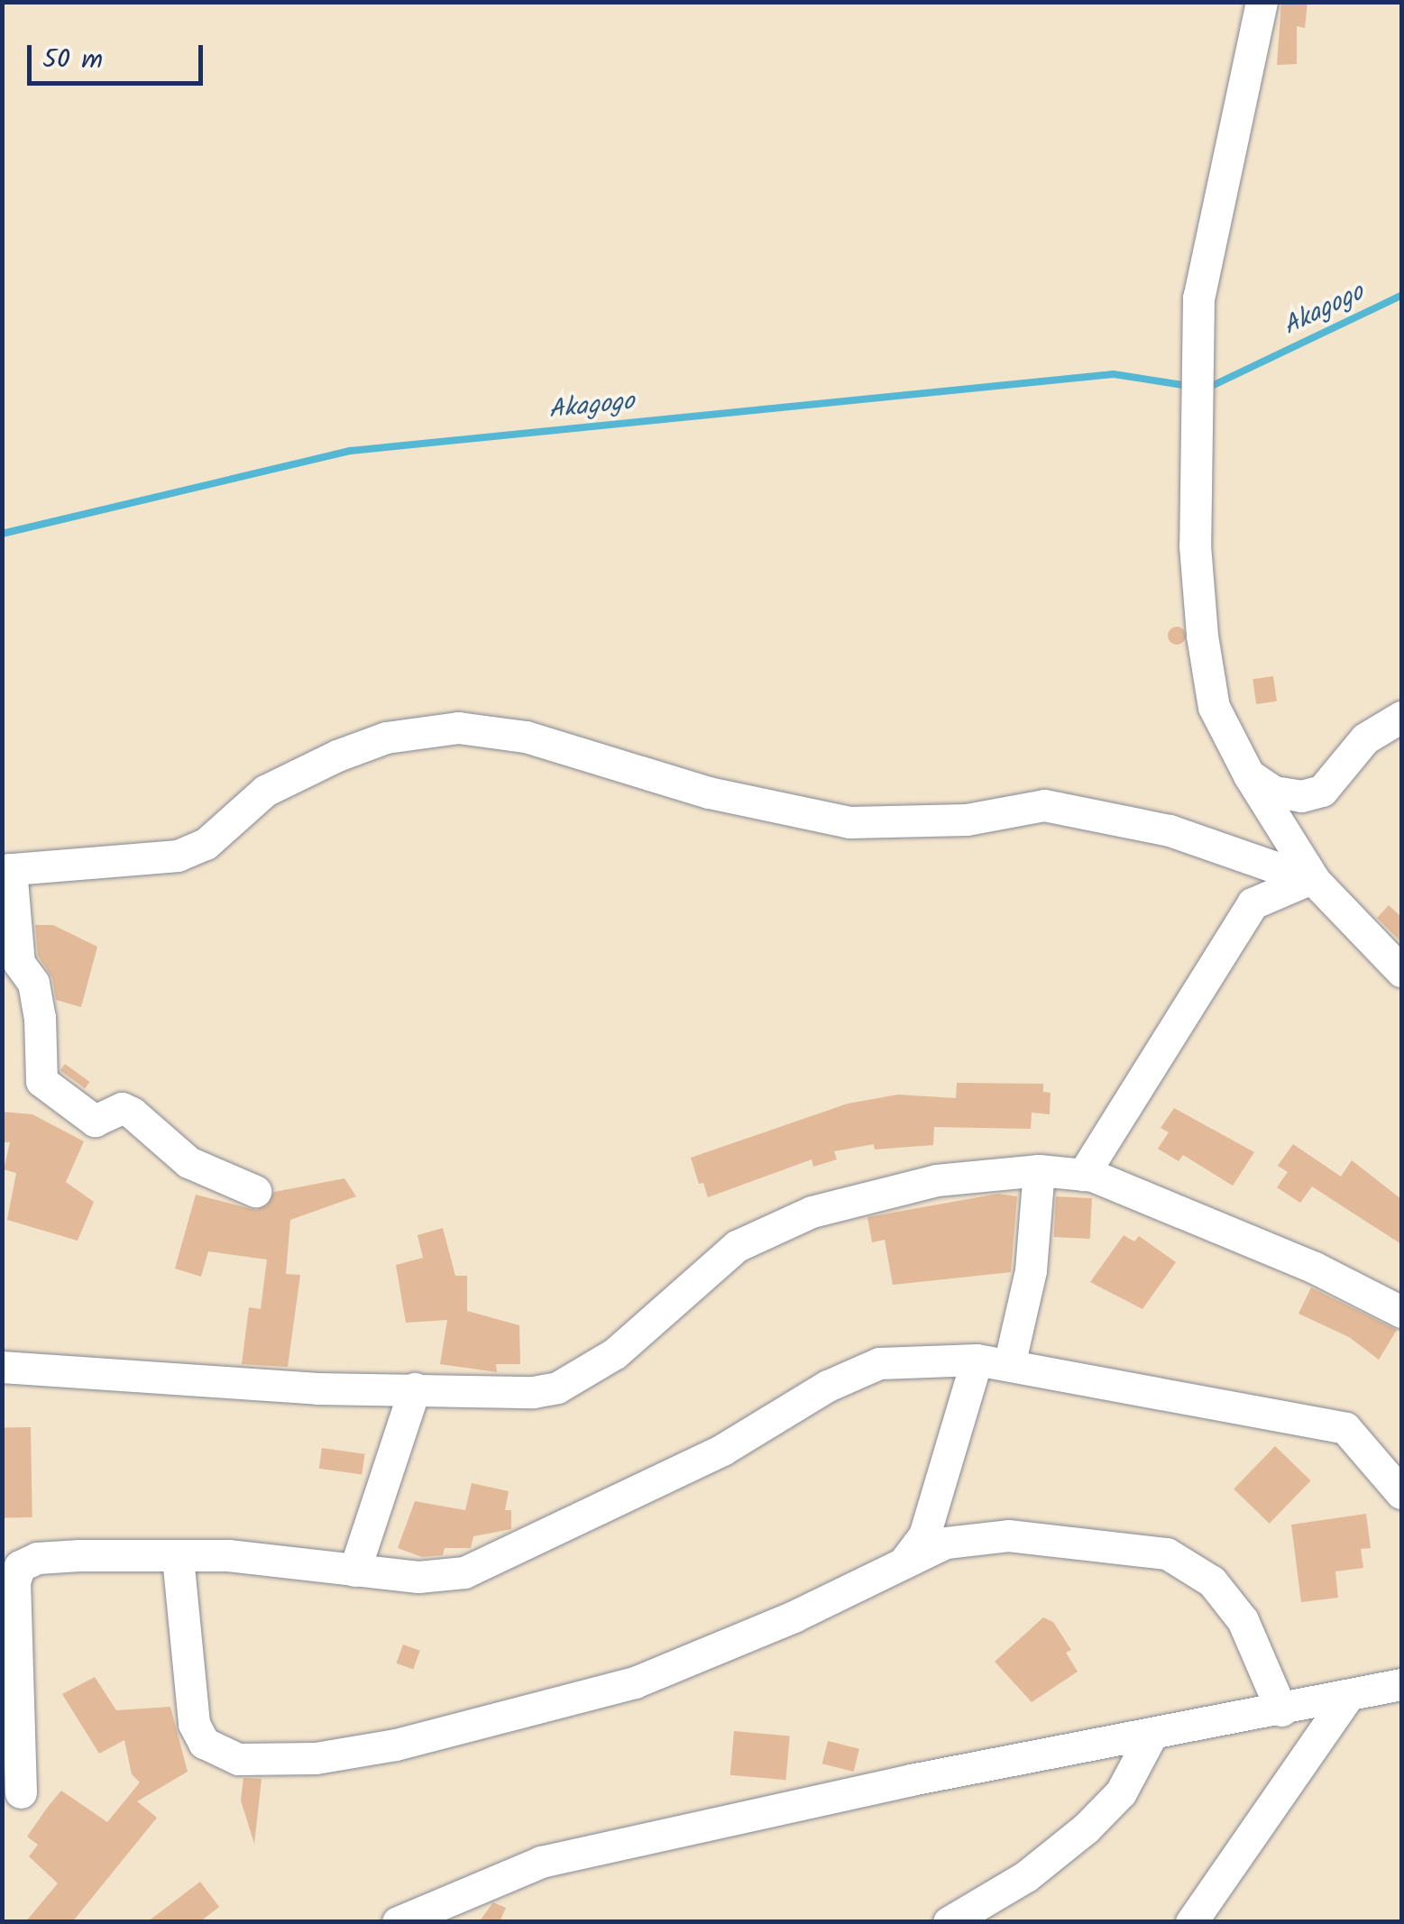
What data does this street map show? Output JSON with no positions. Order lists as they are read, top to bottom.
{
  "water": ["Akagogo"],
  "scale_bar": "50 m"
}
